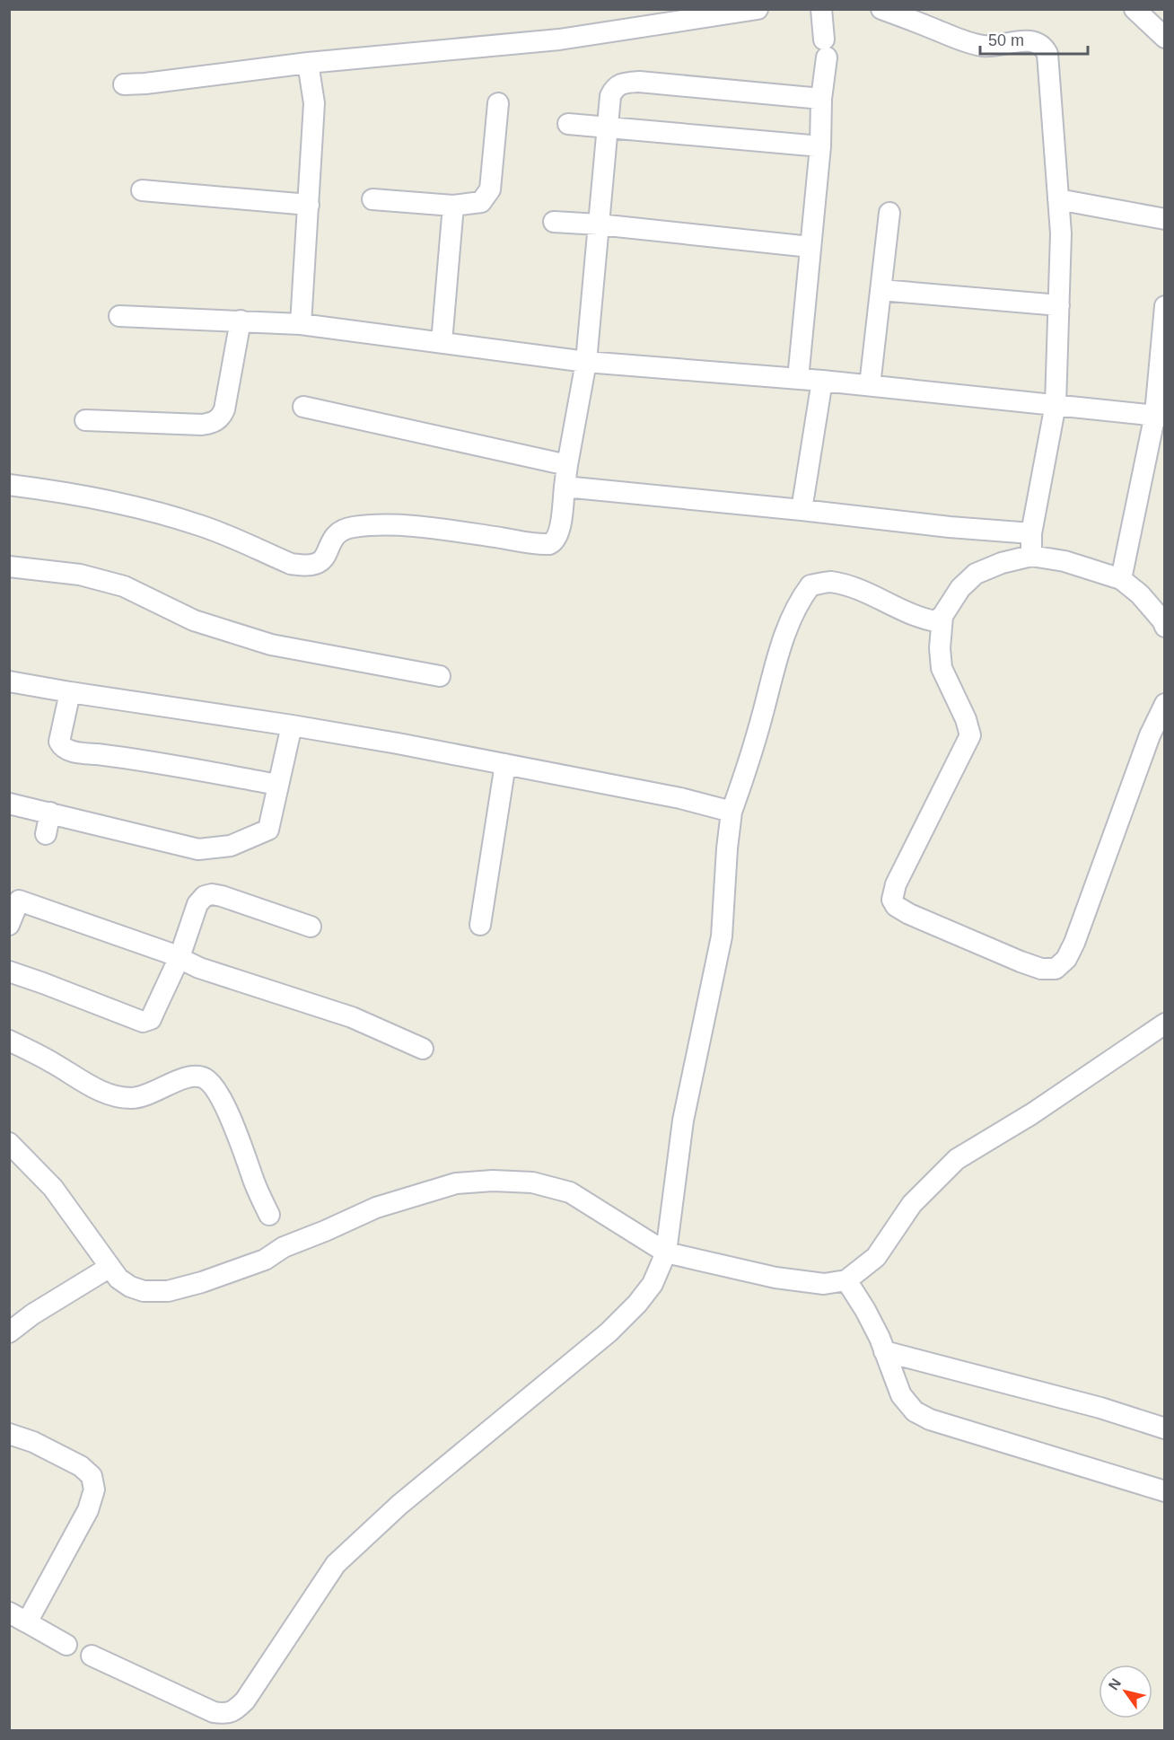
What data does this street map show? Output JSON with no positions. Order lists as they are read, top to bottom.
{
  "scale_bar": "50 m",
  "north": "top left"
}
